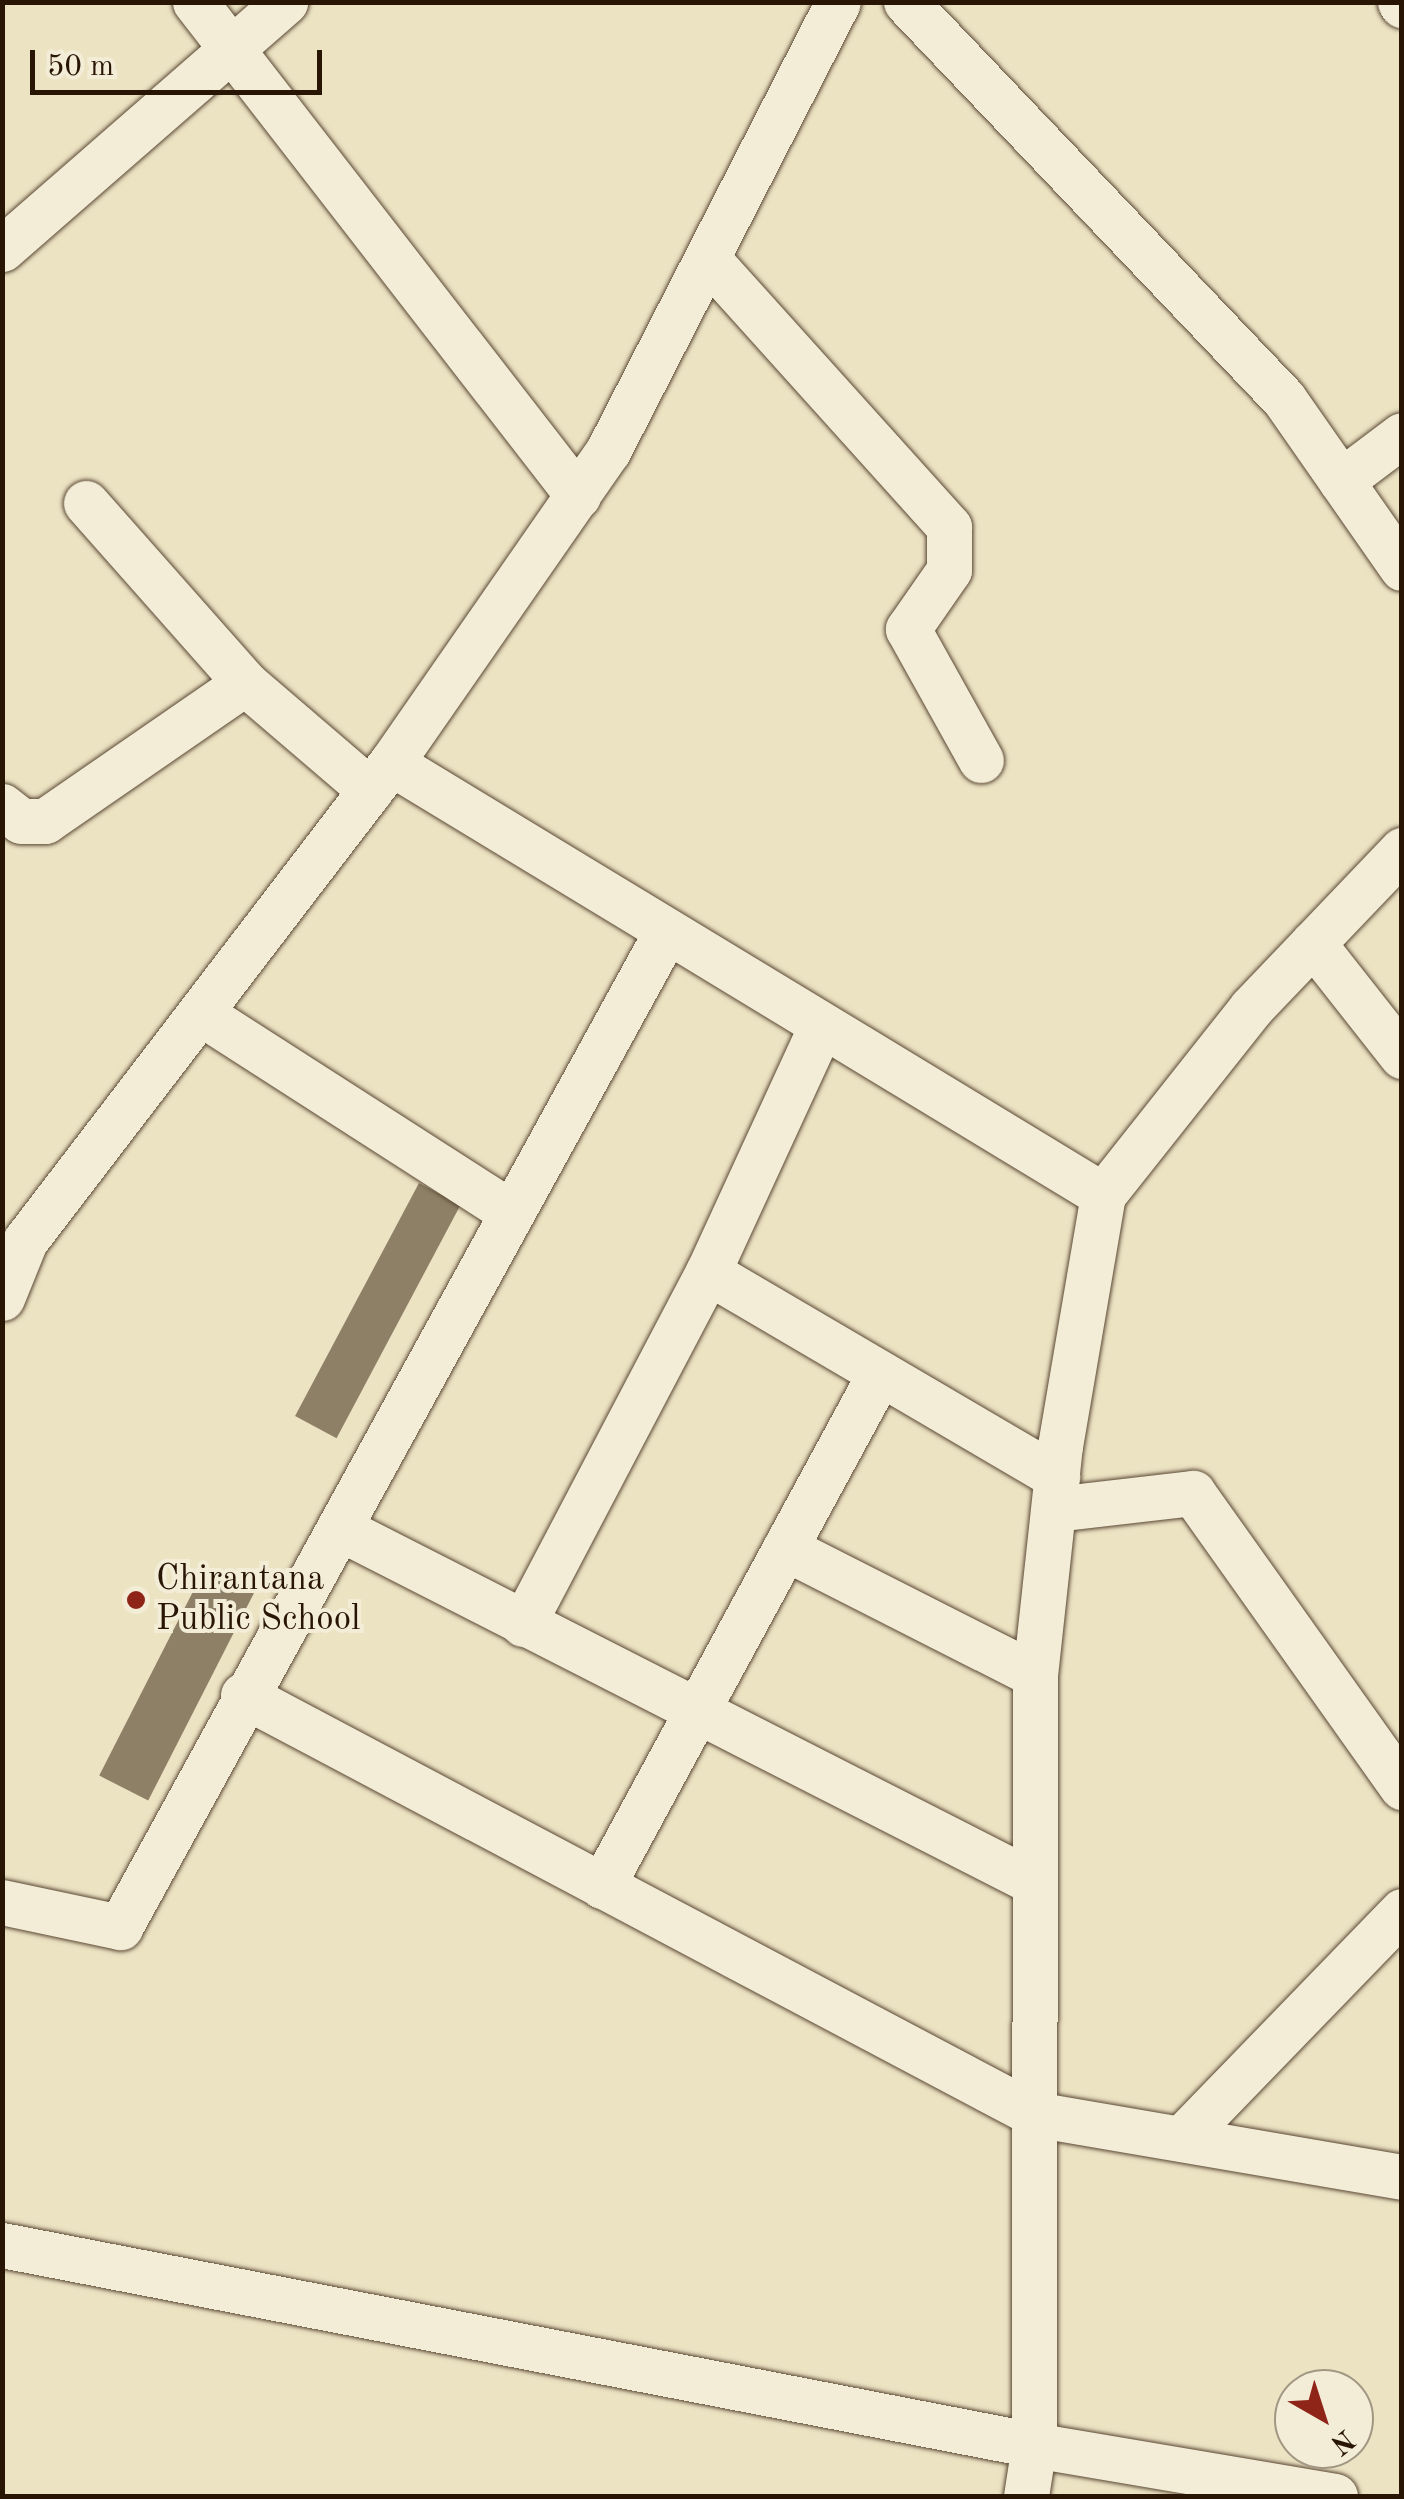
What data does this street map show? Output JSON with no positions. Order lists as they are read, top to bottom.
{
  "places": ["Chirantana Public School"],
  "scale_bar": "50 m",
  "north": "bottom right"
}
